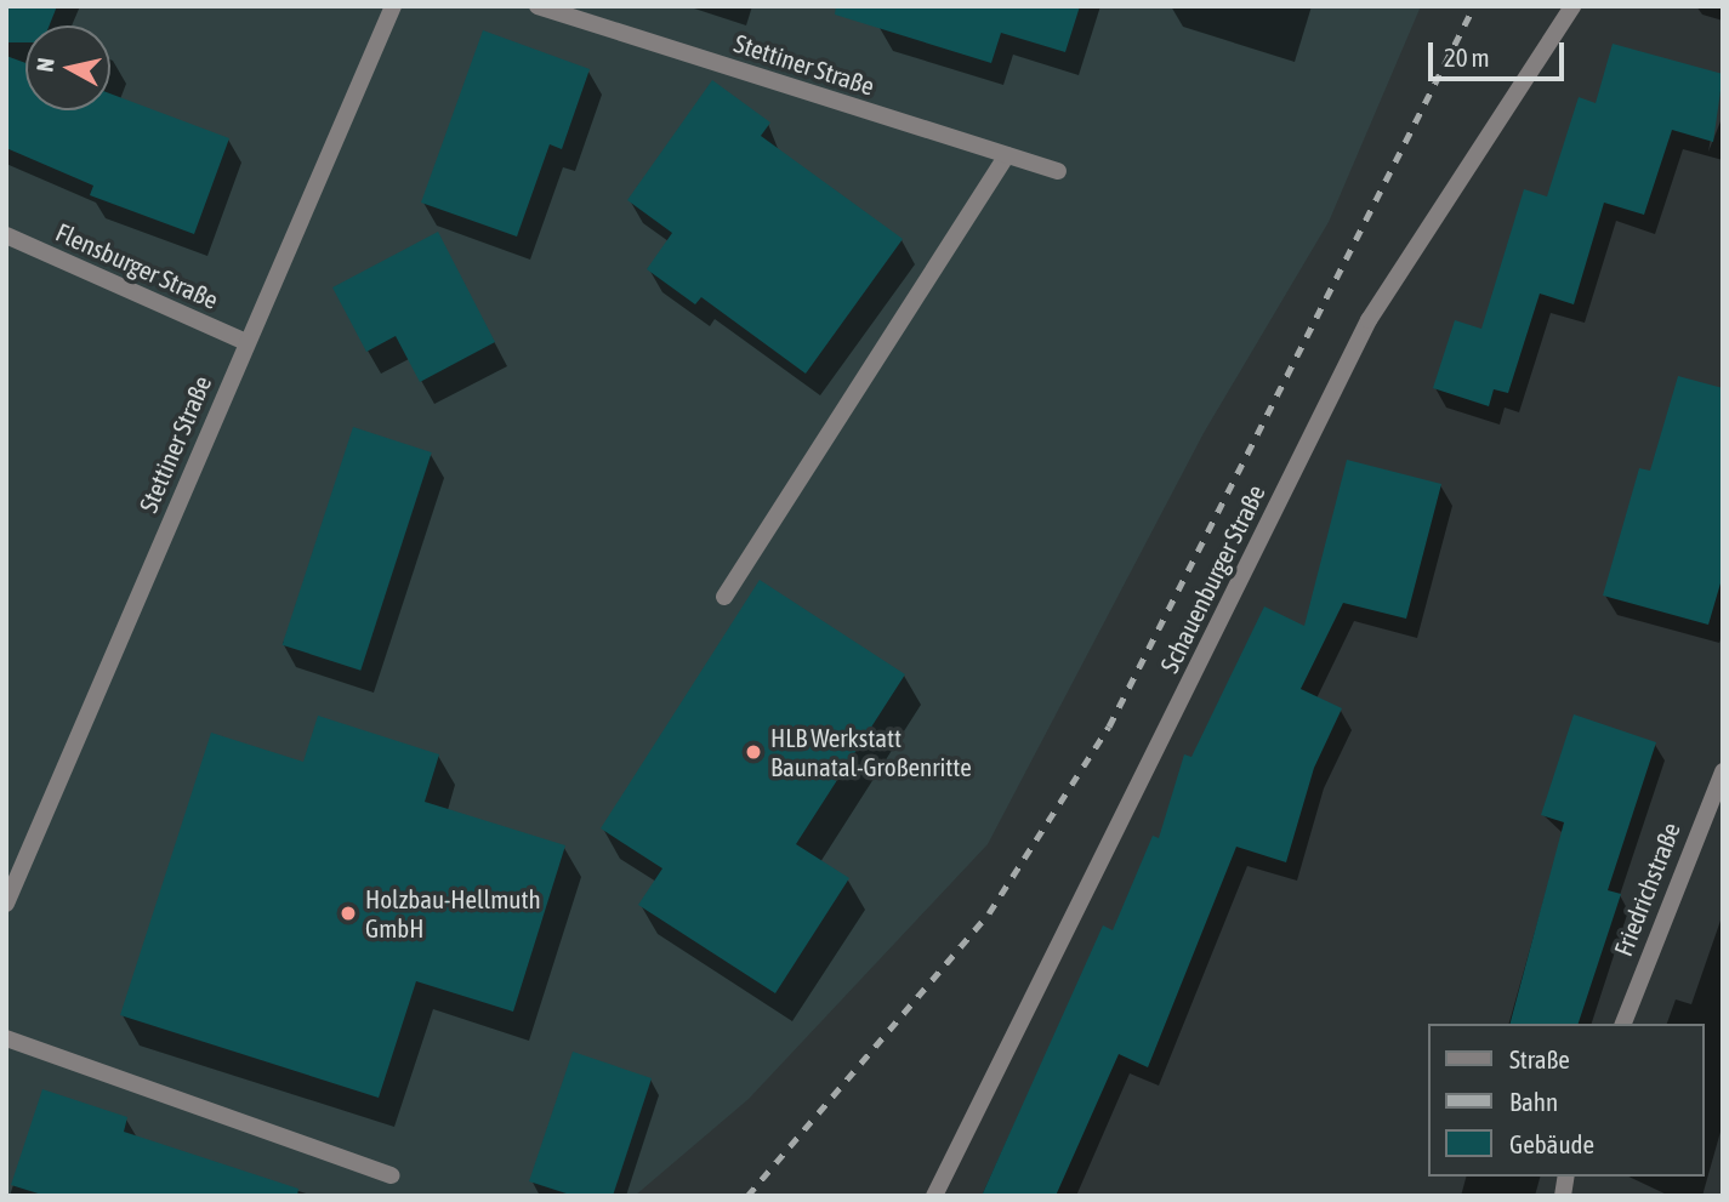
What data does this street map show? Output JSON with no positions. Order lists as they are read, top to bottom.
{
  "streets": {
    "street": [
      "Stettiner Straße",
      "Flensburger Straße",
      "Schauenburger Straße",
      "Friedrichstraße"
    ]
  },
  "crossings": [
    ["Stettiner Straße", "Flensburger Straße"]
  ],
  "places": ["HLB Werkstatt Baunatal-Großenritte", "Holzbau-Hellmuth GmbH"],
  "legend": ["Straße", "Bahn", "Gebäude"],
  "scale_bar": "20 m",
  "north": "left"
}
